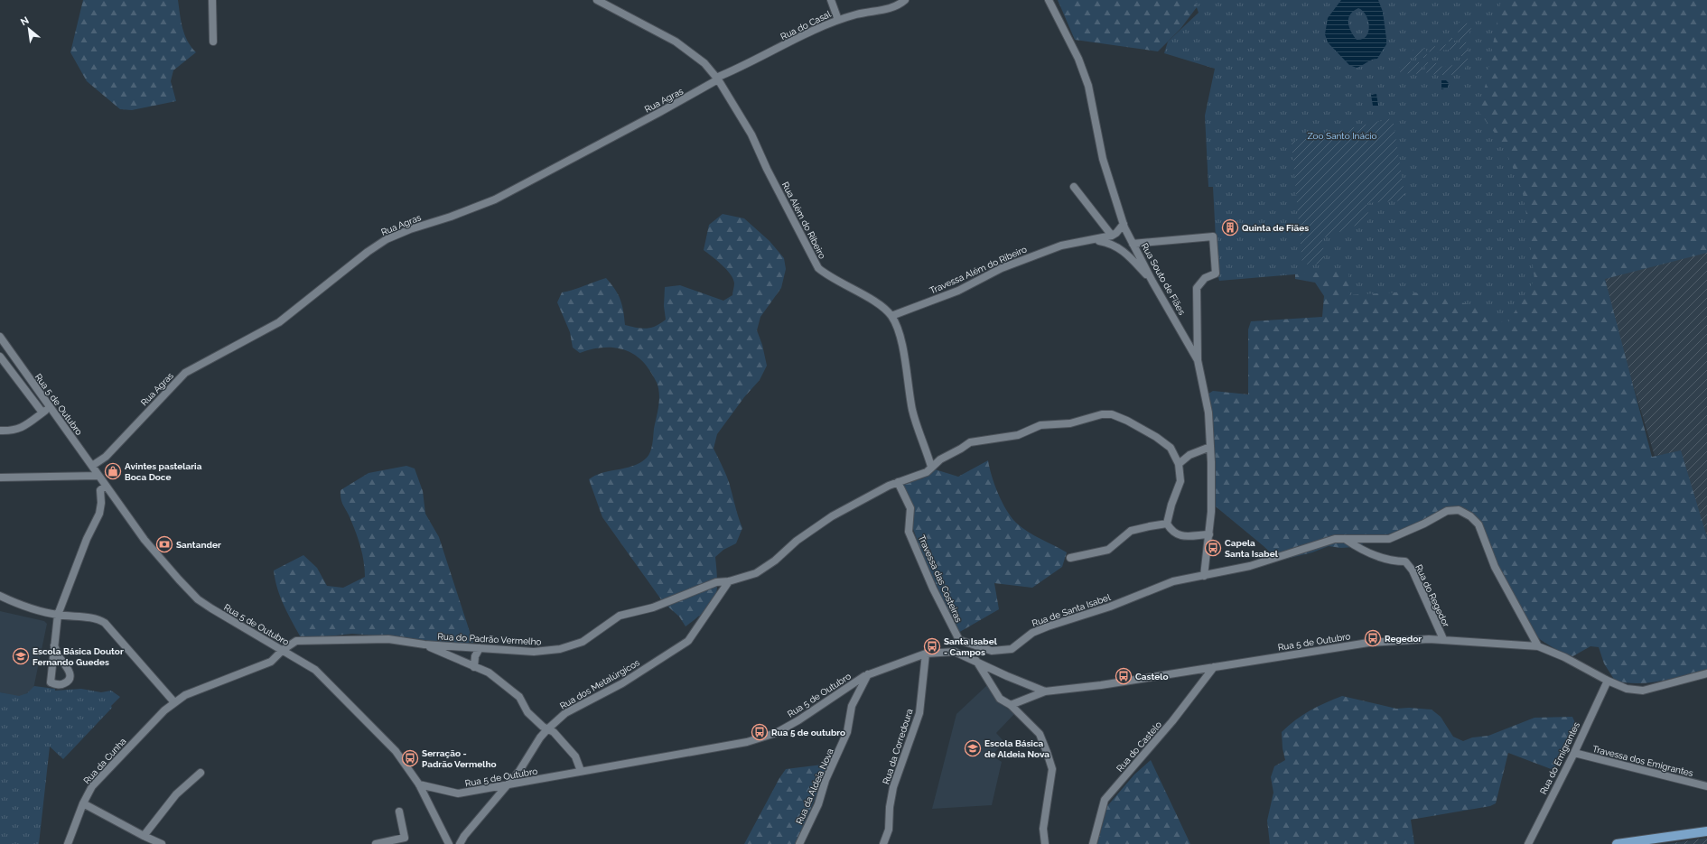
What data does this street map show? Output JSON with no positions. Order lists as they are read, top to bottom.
{
  "streets": {
    "street": [
      "Rua do Casal",
      "Rua Agras",
      "Rua Além do Ribeiro",
      "Travessa Além do Ribeiro",
      "Rua Souto de Fiães",
      "Rua 5 de Outubro",
      "Travessa das Costeiras",
      "Rua do Regedor",
      "Rua de Santa Isabel",
      "Rua do Padrão Vermelho",
      "Rua dos Metalúrgicos",
      "Rua da Corredoura",
      "Rua do Castelo",
      "Rua do Emigrantes",
      "Rua da Cunha",
      "Travessa dos Emigrantes",
      "Rua da Aldeia Nova"
    ]
  },
  "crossings": [
    ["Rua do Casal", "Rua Agras"],
    ["Rua do Casal", "Rua Além do Ribeiro"],
    ["Rua Agras", "Rua Além do Ribeiro"],
    ["Rua Agras", "Rua 5 de Outubro"],
    ["Rua Além do Ribeiro", "Travessa Além do Ribeiro"],
    ["Rua Além do Ribeiro", "Rua do Padrão Vermelho"],
    ["Travessa Além do Ribeiro", "Rua Souto de Fiães"],
    ["Rua Souto de Fiães", "Rua de Santa Isabel"],
    ["Rua 5 de Outubro", "Rua do Regedor"],
    ["Rua 5 de Outubro", "Rua de Santa Isabel"],
    ["Rua 5 de Outubro", "Rua do Padrão Vermelho"],
    ["Rua 5 de Outubro", "Rua dos Metalúrgicos"],
    ["Rua 5 de Outubro", "Rua da Corredoura"],
    ["Rua 5 de Outubro", "Rua do Castelo"],
    ["Rua 5 de Outubro", "Rua do Emigrantes"],
    ["Rua 5 de Outubro", "Rua da Aldeia Nova"],
    ["Travessa das Costeiras", "Rua de Santa Isabel"],
    ["Travessa das Costeiras", "Rua do Padrão Vermelho"],
    ["Rua do Regedor", "Rua de Santa Isabel"],
    ["Rua do Padrão Vermelho", "Rua dos Metalúrgicos"],
    ["Rua do Padrão Vermelho", "Rua da Cunha"],
    ["Rua do Emigrantes", "Travessa dos Emigrantes"]
  ],
  "parks": ["Zoo Santo Inácio"],
  "places": {
    "building": ["Quinta de Fiães"],
    "shop": ["Avintes pastelaria Boca Doce"],
    "bank": ["Santander"],
    "bus stop": [
      "Capela Santa Isabel",
      "Regedor",
      "Santa Isabel - Campos",
      "Castelo",
      "Rua 5 de outubro",
      "Serração - Padrão Vermelho"
    ],
    "school or university": ["Escola Básica Doutor Fernando Guedes", "Escola Básica de Aldeia Nova"]
  },
  "north": "top left"
}
